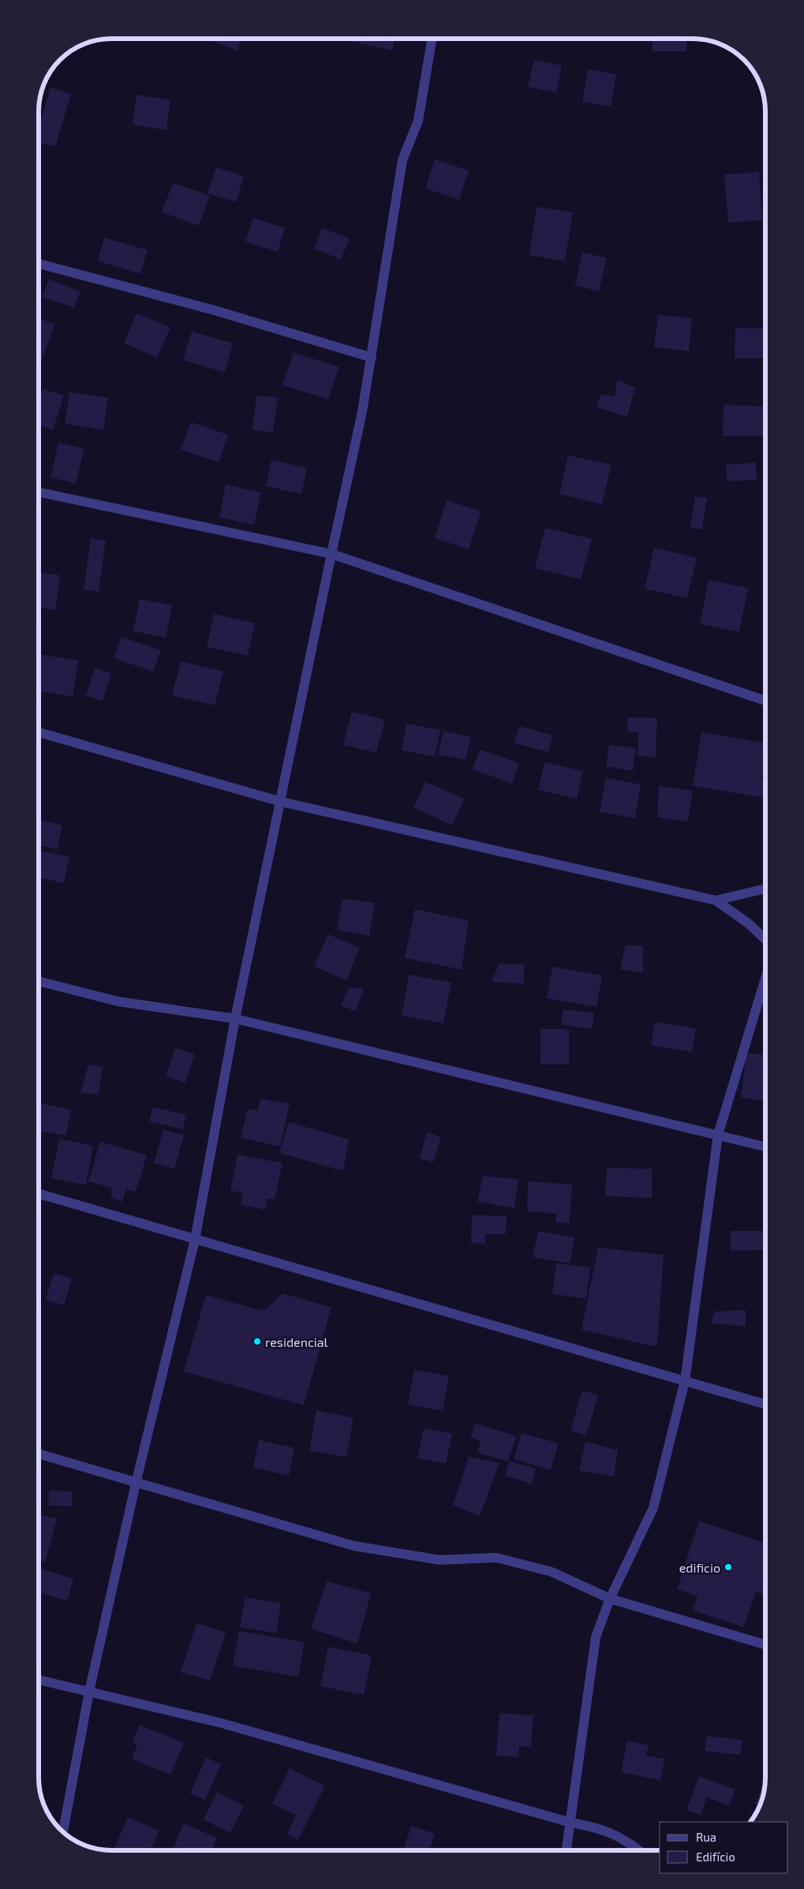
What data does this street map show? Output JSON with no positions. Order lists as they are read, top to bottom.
{
  "places": ["residencial", "edificio"],
  "legend": ["Rua", "Edifício"]
}
